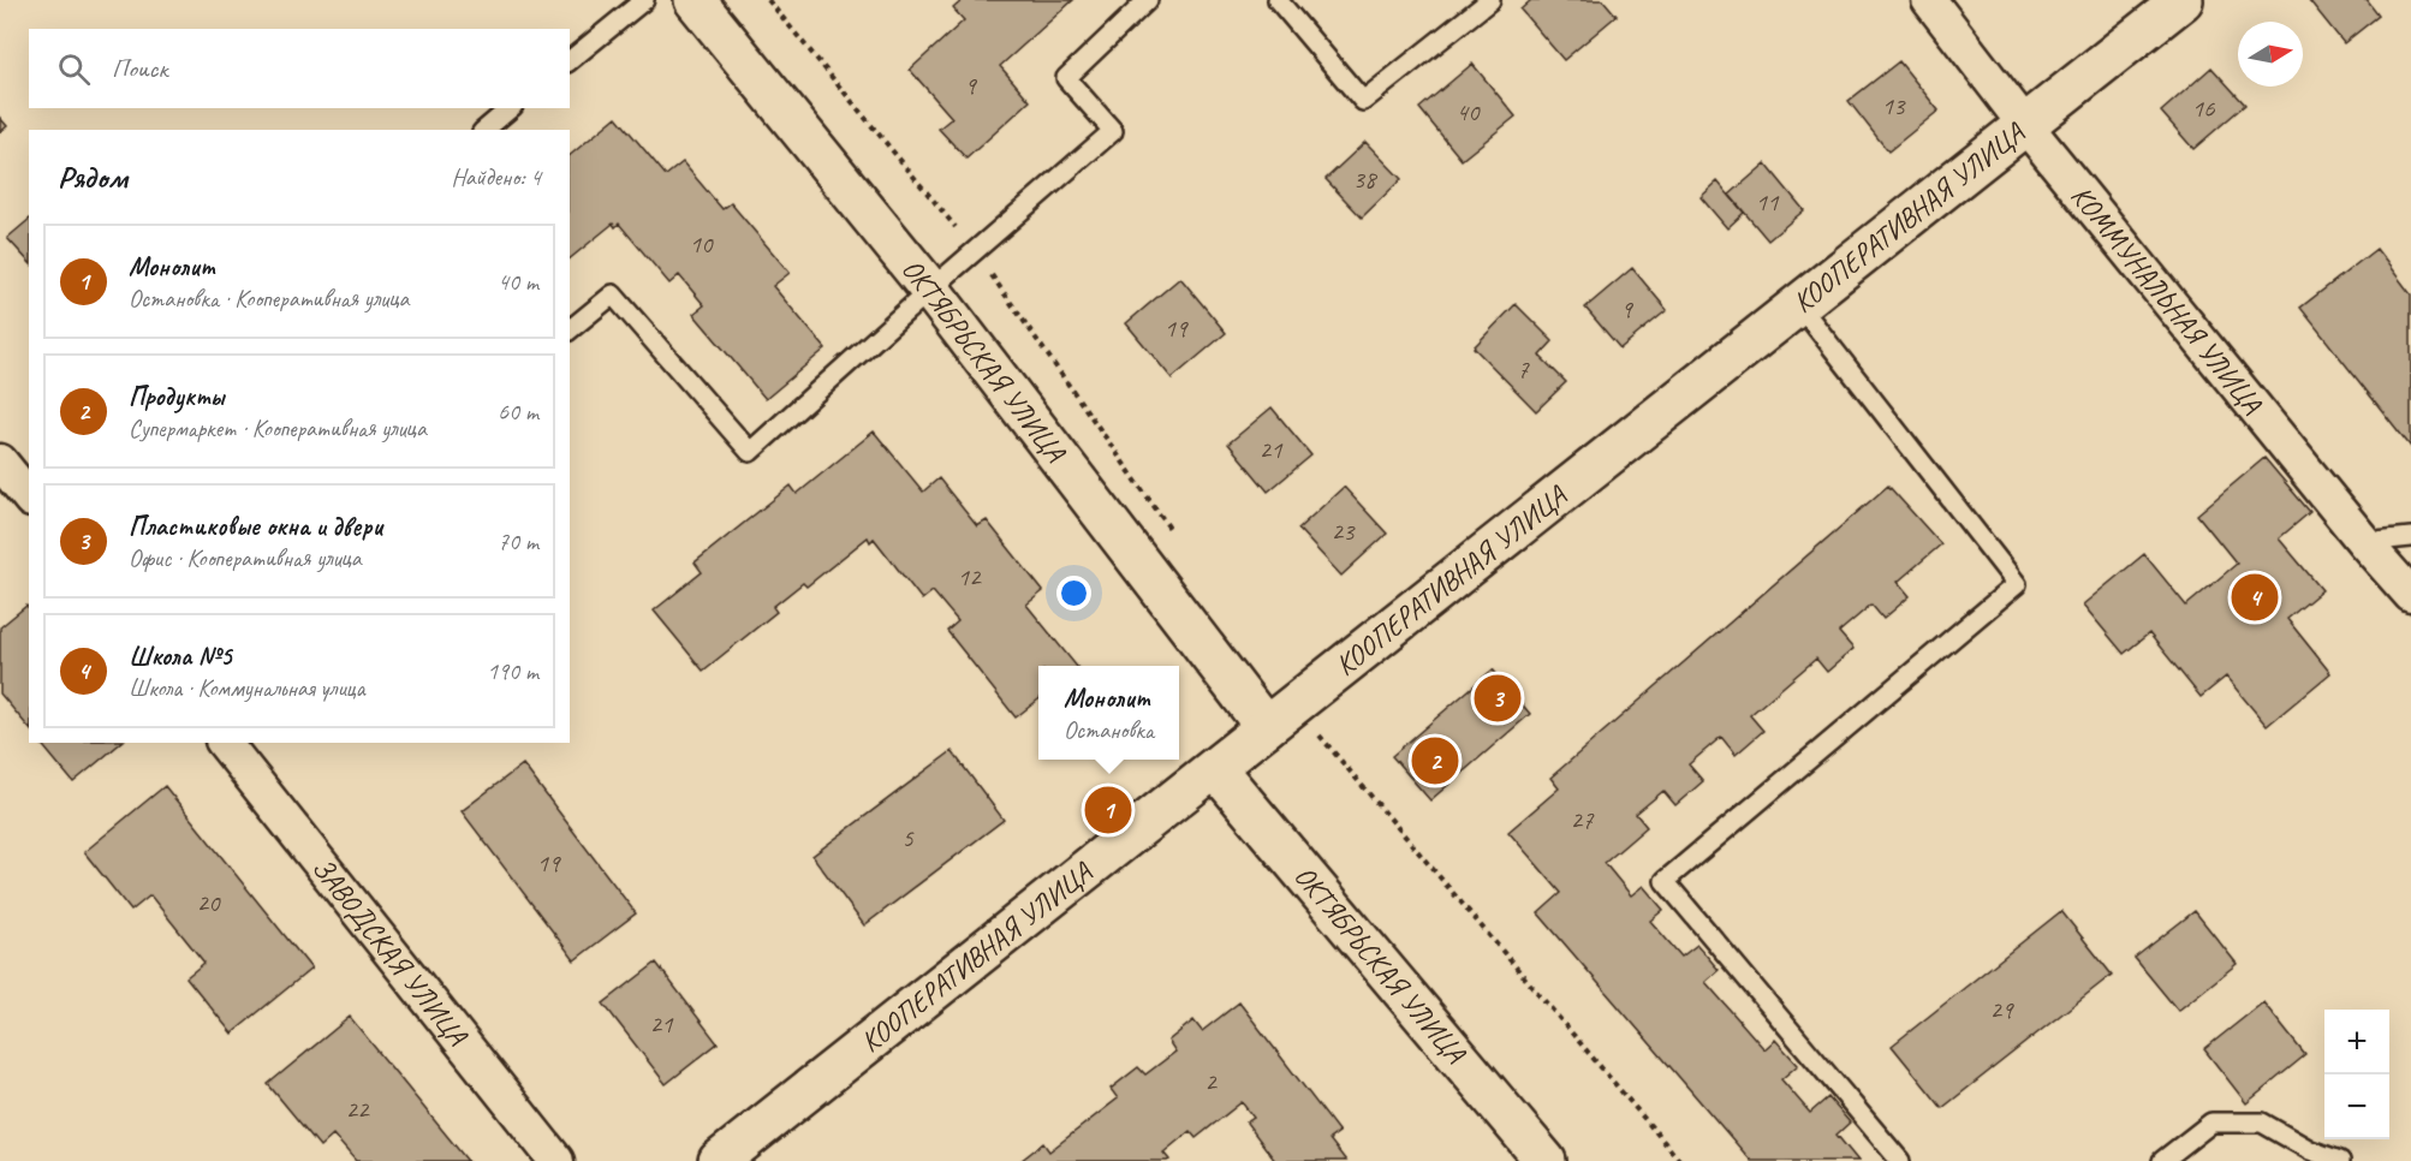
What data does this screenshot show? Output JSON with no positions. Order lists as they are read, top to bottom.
{
  "streets": {
    "street": [
      "КООПЕРАТИВНАЯ УЛИЦА",
      "КОММУНАЛЬНАЯ УЛИЦА",
      "ОКТЯБРЬСКАЯ УЛИЦА",
      "ЗАВОДСКАЯ УЛИЦА"
    ]
  },
  "crossings": [
    ["КООПЕРАТИВНАЯ УЛИЦА", "КОММУНАЛЬНАЯ УЛИЦА"],
    ["КООПЕРАТИВНАЯ УЛИЦА", "ОКТЯБРЬСКАЯ УЛИЦА"]
  ],
  "house_numbers": [
    "9",
    "13",
    "16",
    "40",
    "38",
    "11",
    "10",
    "9",
    "19",
    "7",
    "21",
    "23",
    "12",
    "27",
    "5",
    "19",
    "20",
    "29",
    "21",
    "2",
    "22"
  ],
  "north": "right",
  "page": {
    "search": "Поиск",
    "heading": ["Рядом", "Найдено: 4"],
    "list": [
      {
        "mark": "1",
        "name": "Монолит",
        "note": "Остановка · Кооперативная улица",
        "value": "40 m"
      },
      {
        "mark": "2",
        "name": "Продукты",
        "note": "Супермаркет · Кооперативная улица",
        "value": "60 m"
      },
      {
        "mark": "3",
        "name": "Пластиковые окна и двери",
        "note": "Офис · Кооперативная улица",
        "value": "70 m"
      },
      {
        "mark": "4",
        "name": "Школа №5",
        "note": "Школа · Коммунальная улица",
        "value": "190 m"
      }
    ],
    "pins": [
      "4",
      "3",
      "2",
      "1"
    ],
    "popup": ["Монолит", "Остановка"],
    "map_buttons": ["+", "−"]
  }
}
